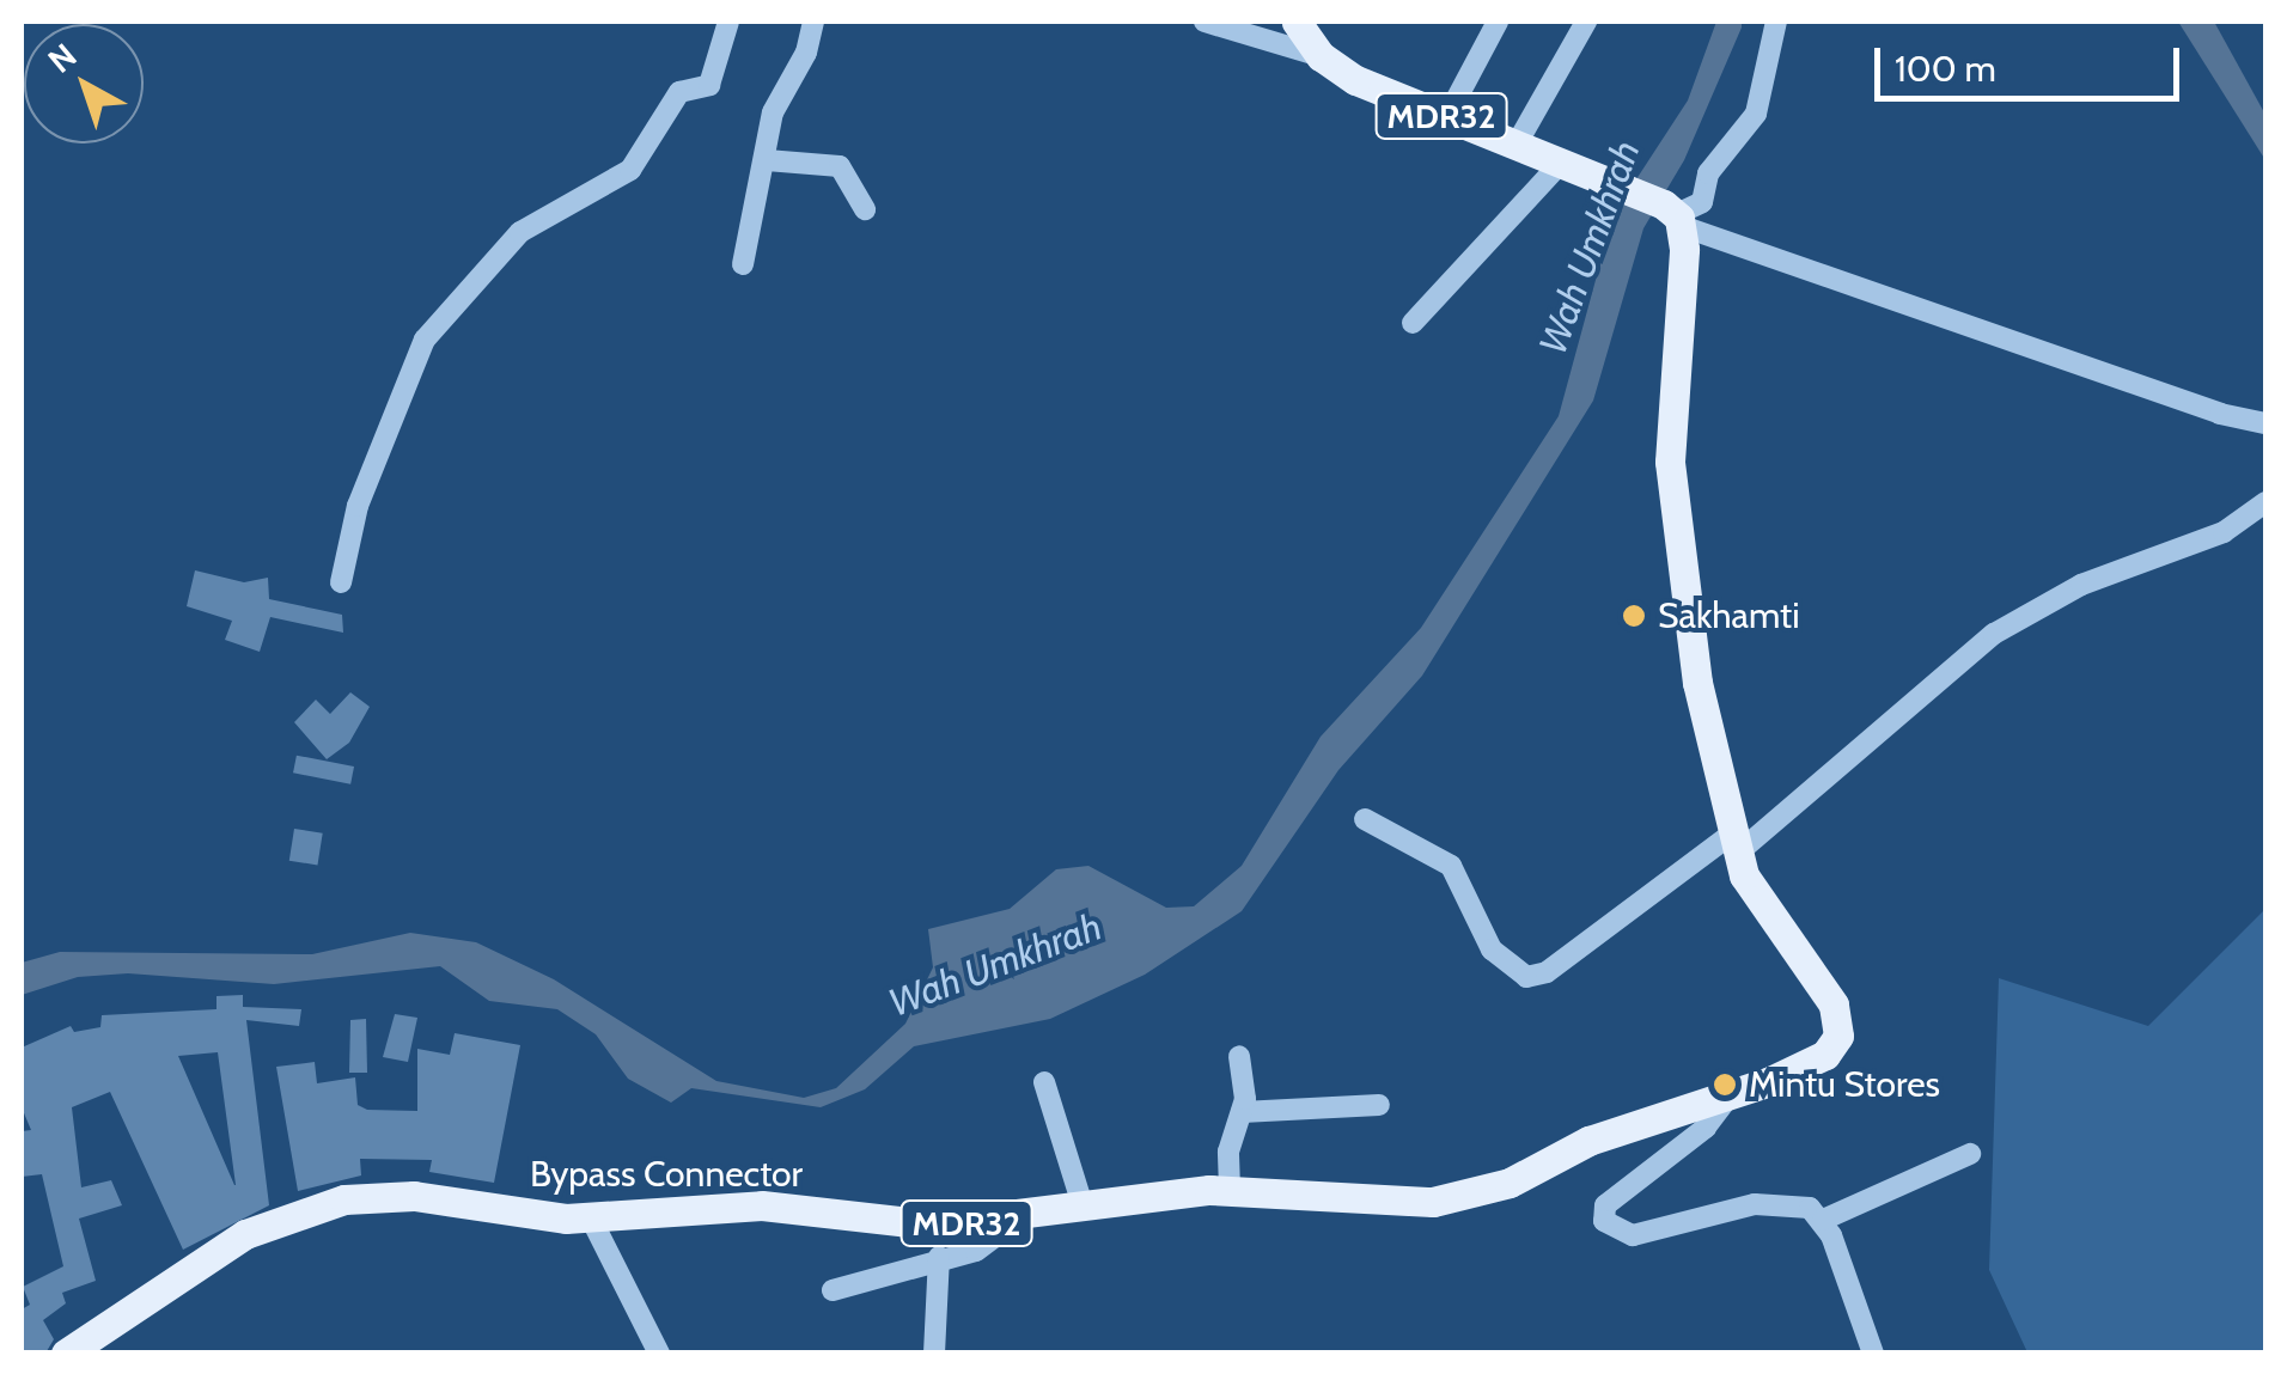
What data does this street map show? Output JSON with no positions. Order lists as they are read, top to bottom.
{
  "streets": {
    "main road": ["MDR32", "Bypass Connector"]
  },
  "crossings": [
    ["MDR32", "Bypass Connector"]
  ],
  "water": ["Wah Umkhrah"],
  "places": ["Sakhamti", "Mintu Stores"],
  "scale_bar": "100 m",
  "north": "top left"
}
